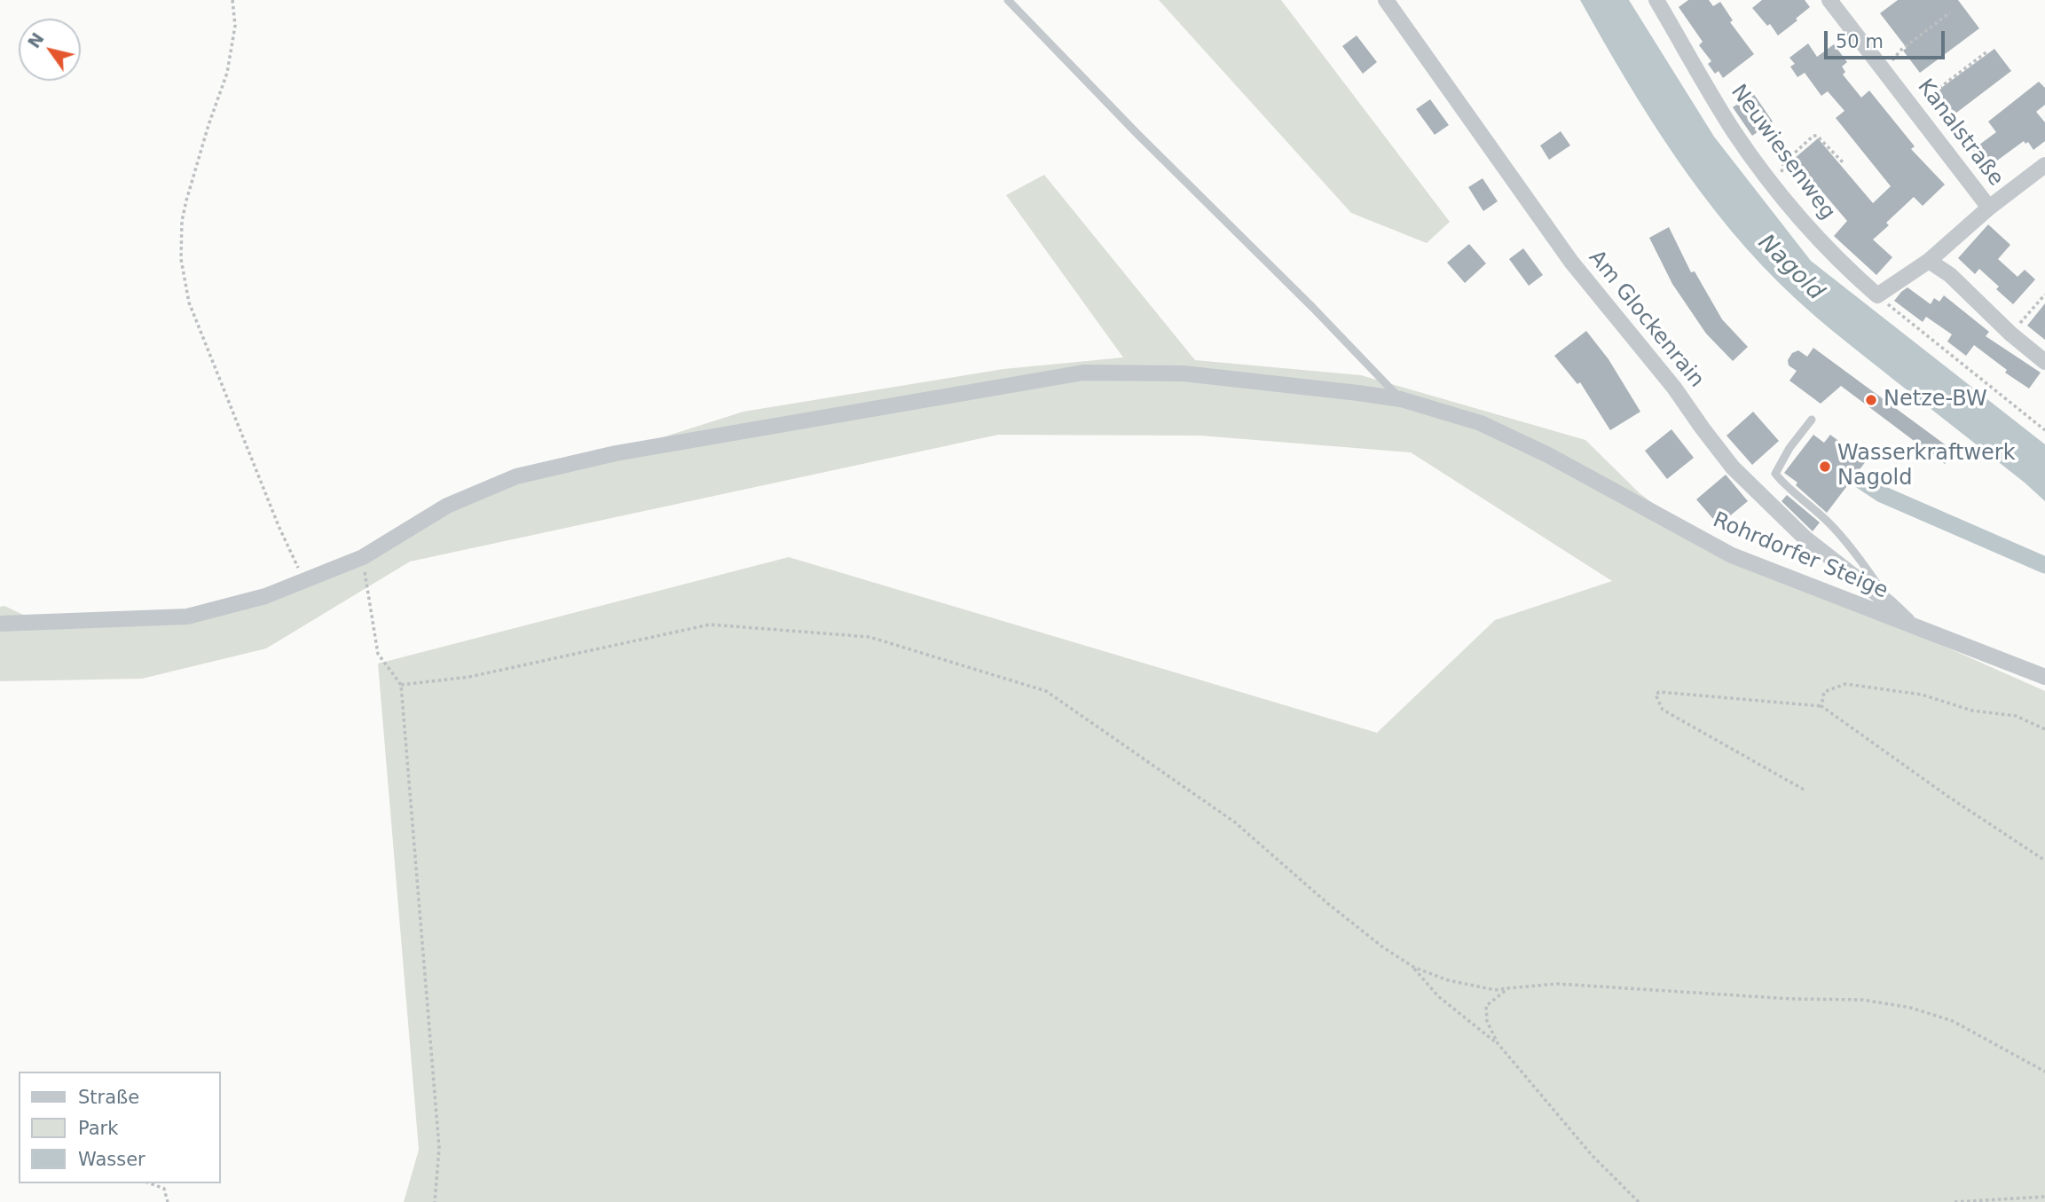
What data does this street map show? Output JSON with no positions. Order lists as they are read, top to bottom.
{
  "streets": {
    "street": [
      "Kanalstraße",
      "Neuwiesenweg",
      "Am Glockenrain",
      "Rohrdorfer Steige"
    ]
  },
  "crossings": [
    ["Am Glockenrain", "Rohrdorfer Steige"]
  ],
  "water": ["Nagold"],
  "places": ["Netze-BW", "Wasserkraftwerk Nagold"],
  "legend": ["Straße", "Park", "Wasser"],
  "scale_bar": "50 m",
  "north": "top left"
}
